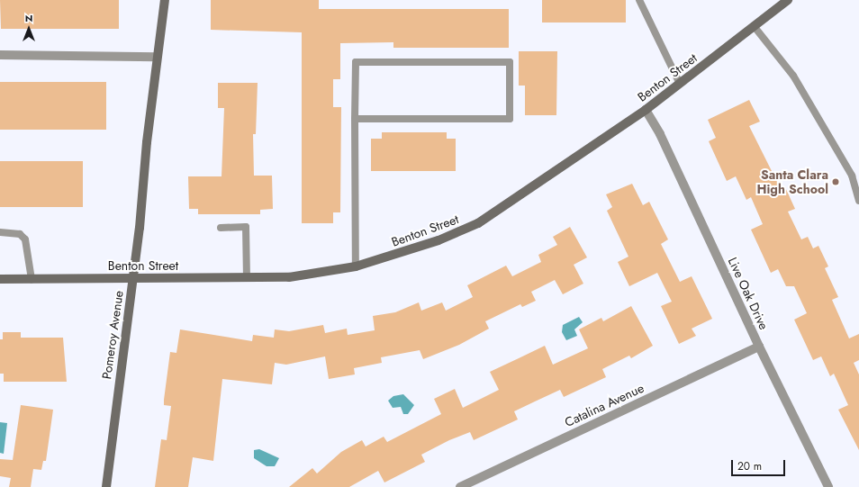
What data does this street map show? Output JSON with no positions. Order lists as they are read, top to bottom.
{
  "streets": {
    "main road": ["Benton Street", "Pomeroy Avenue"],
    "street": ["Live Oak Drive", "Catalina Avenue"]
  },
  "crossings": [
    ["Benton Street", "Live Oak Drive"],
    ["Benton Street", "Pomeroy Avenue"],
    ["Live Oak Drive", "Catalina Avenue"]
  ],
  "places": ["Santa Clara High School"],
  "scale_bar": "20 m",
  "north": "top"
}
